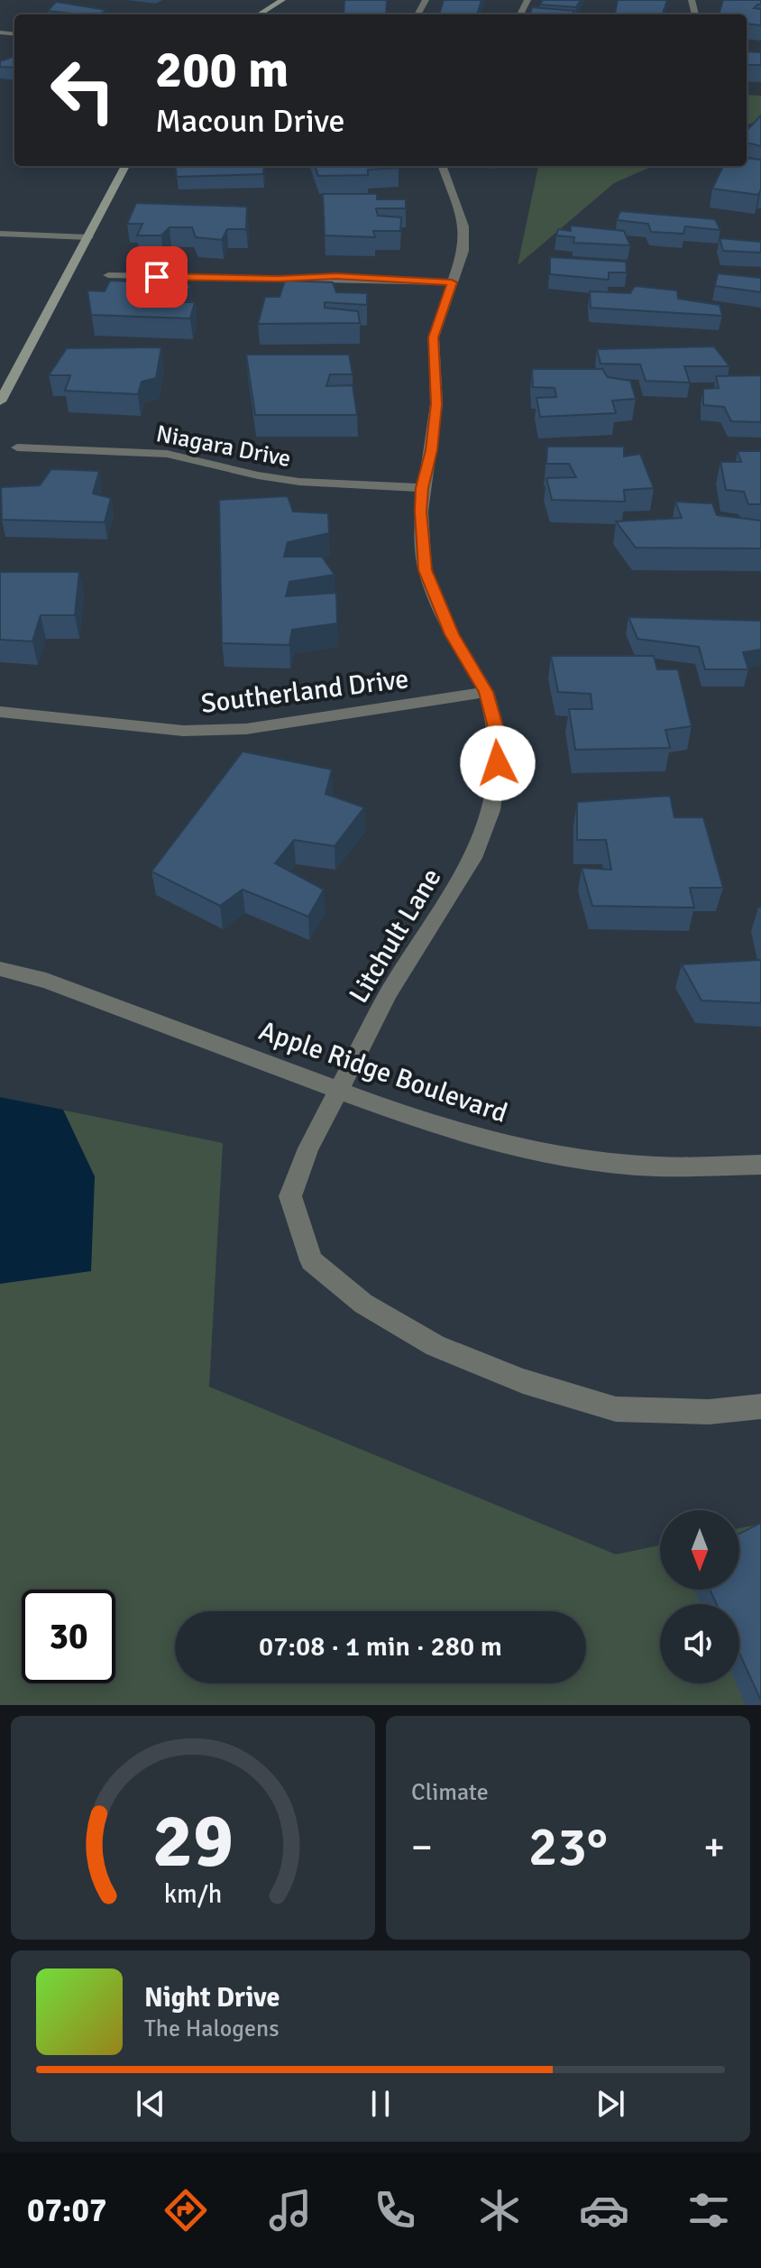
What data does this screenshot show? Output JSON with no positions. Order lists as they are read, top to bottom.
{
  "streets": {
    "street": [
      "Niagara Drive",
      "Southerland Drive",
      "Litchult Lane",
      "Apple Ridge Boulevard"
    ]
  },
  "crossings": [
    ["Niagara Drive", "Litchult Lane"],
    ["Southerland Drive", "Litchult Lane"],
    ["Litchult Lane", "Apple Ridge Boulevard"]
  ],
  "north": "bottom",
  "page": {
    "turn": ["200 m", "Macoun Drive"],
    "limit": "30",
    "trip": "07:08 · 1 min · 280 m",
    "tile": "Climate",
    "heat": ["−", "23°", "+"],
    "song": ["Night Drive", "The Halogens"],
    "tabs": "07:07",
    "gauge": ["29", "km/h"]
  }
}
